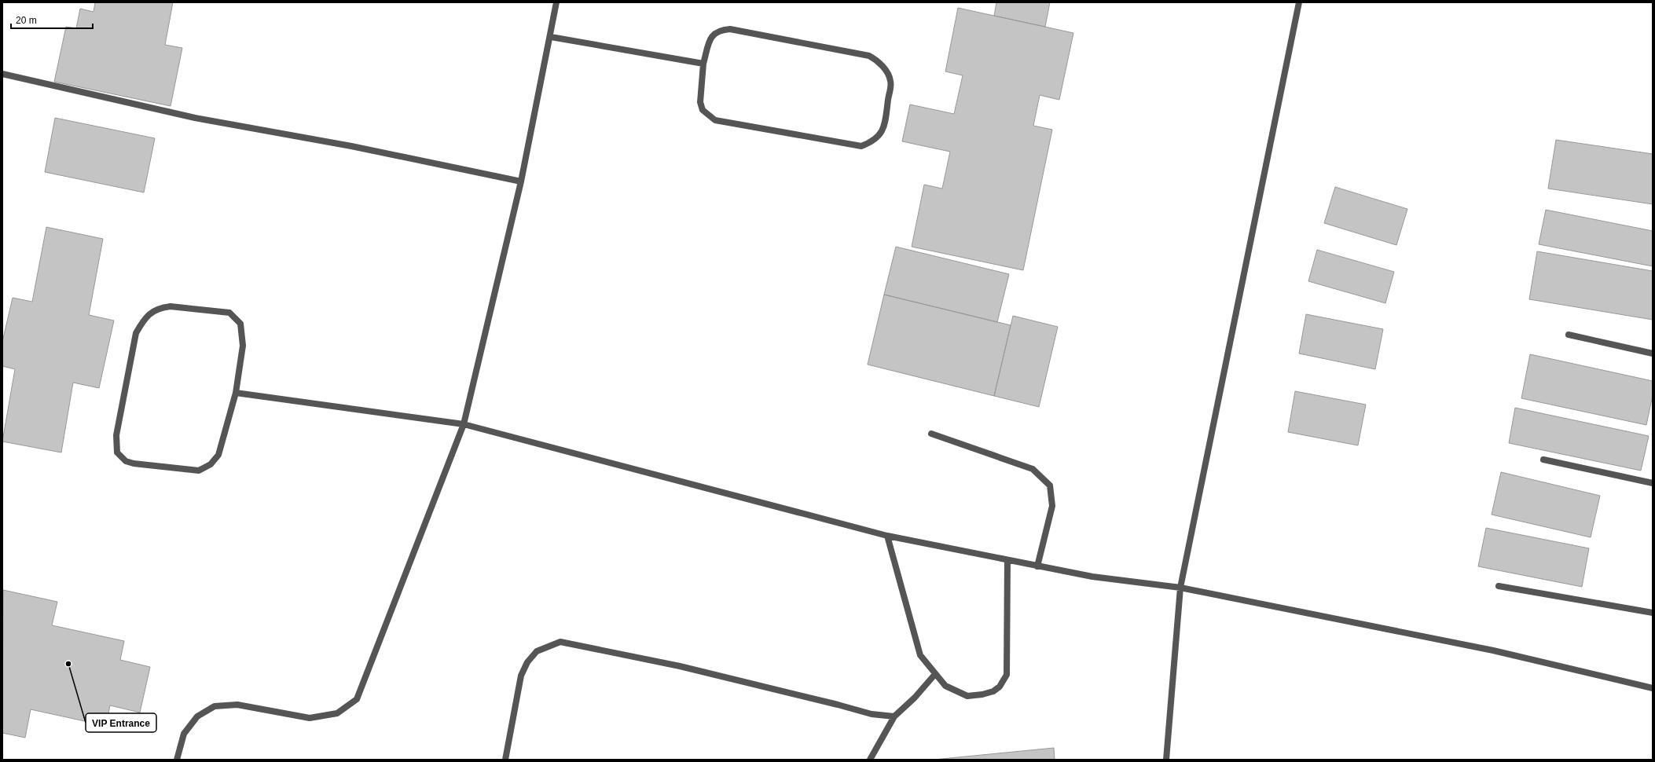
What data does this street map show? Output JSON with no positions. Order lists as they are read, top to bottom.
{
  "places": ["VIP Entrance"],
  "scale_bar": "20 m"
}
